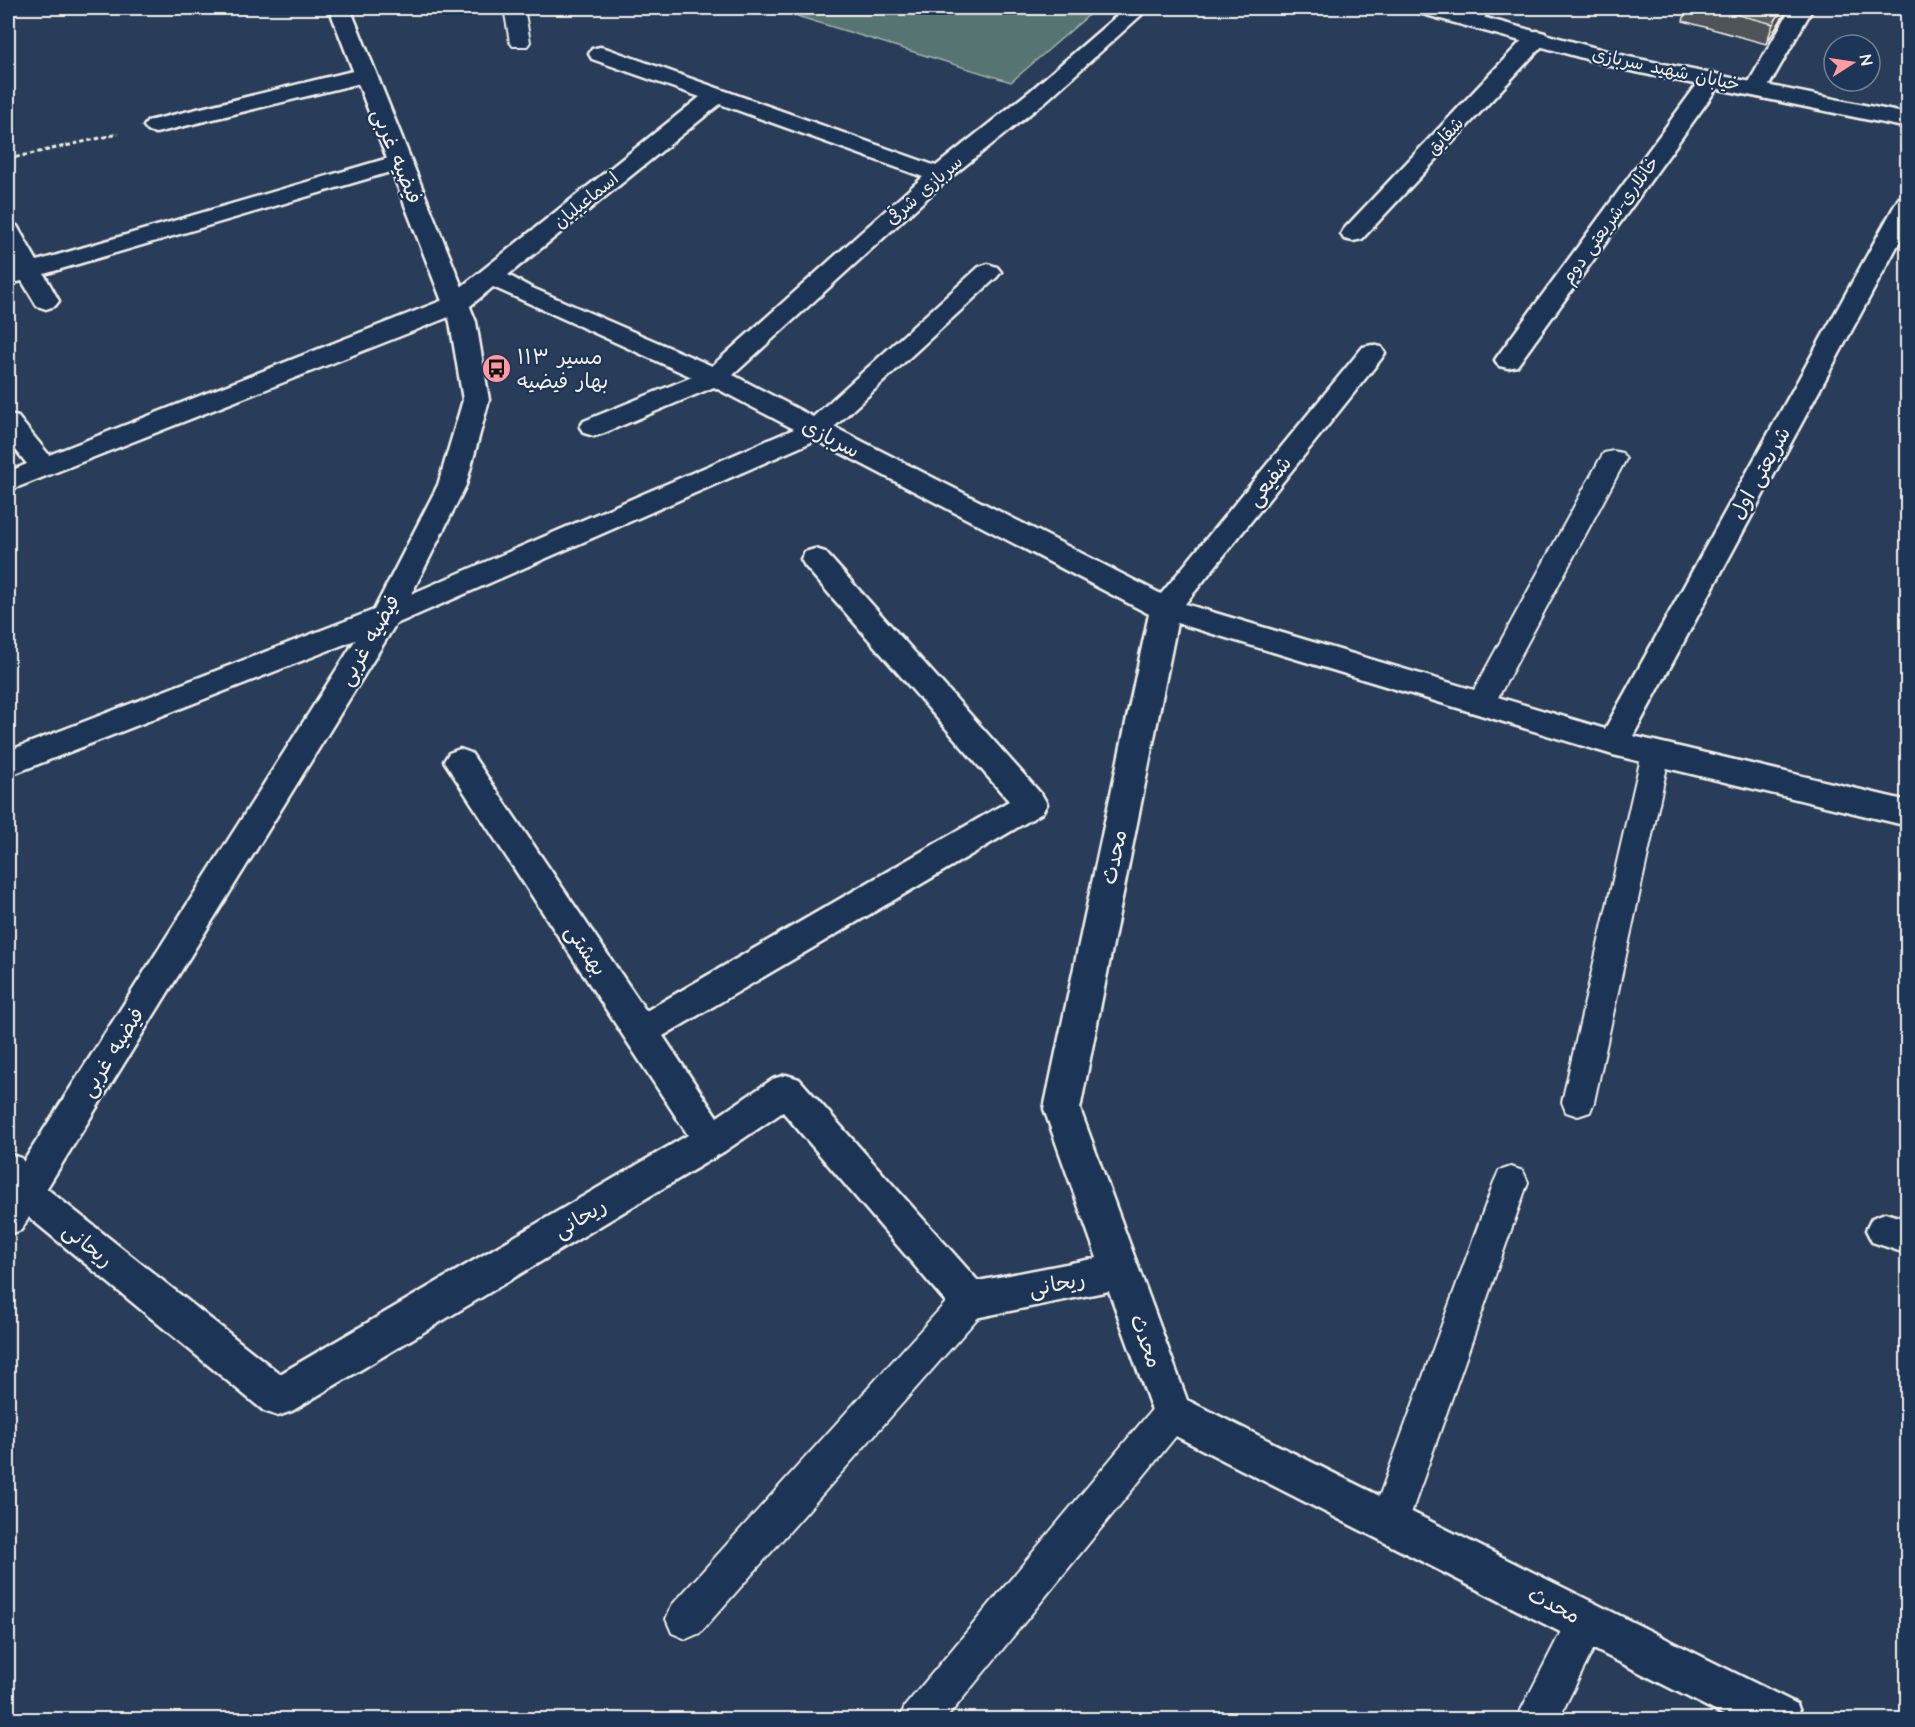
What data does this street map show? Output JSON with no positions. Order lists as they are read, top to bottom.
{
  "streets": {
    "street": [
      "خیابان شهید سربازی",
      "شقایق",
      "فیضیه غربی",
      "سربازی شرقی",
      "اسماعیلیان",
      "خانلاری-شریعتی دوم",
      "سربازی",
      "شریعتی اول",
      "شفیعی",
      "محدث",
      "بهشتی",
      "ریحانی"
    ]
  },
  "crossings": [
    ["خیابان شهید سربازی", "شقایق"],
    ["خیابان شهید سربازی", "خانلاری-شریعتی دوم"],
    ["فیضیه غربی", "اسماعیلیان"],
    ["فیضیه غربی", "ریحانی"],
    ["سربازی شرقی", "سربازی"],
    ["اسماعیلیان", "سربازی"],
    ["سربازی", "شریعتی اول"],
    ["سربازی", "شفیعی"],
    ["سربازی", "محدث"],
    ["شفیعی", "محدث"],
    ["محدث", "ریحانی"],
    ["بهشتی", "ریحانی"]
  ],
  "places": {
    "bus stop": ["مسیر ۱۱۳ بهار فیضیه"]
  },
  "north": "right"
}
